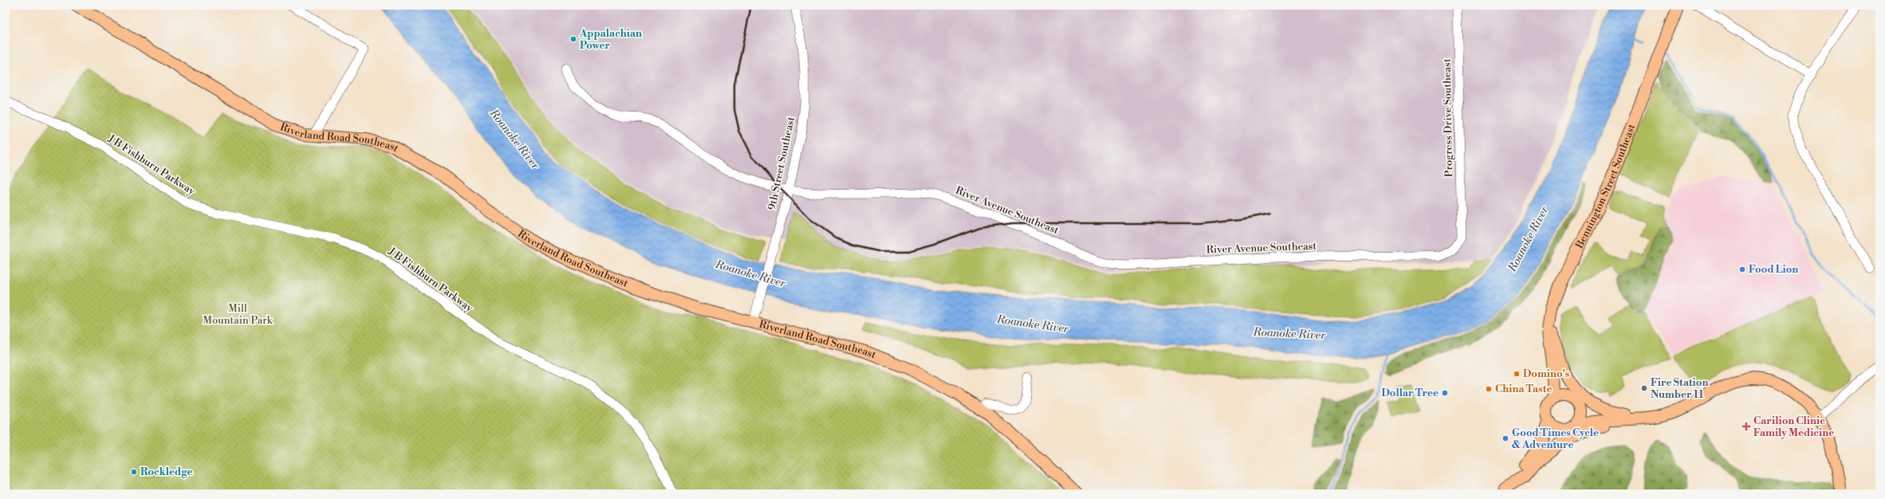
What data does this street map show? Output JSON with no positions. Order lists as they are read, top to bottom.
{
  "streets": {
    "main road": ["Riverland Road Southeast", "Bennington Street Southeast"],
    "street": [
      "Progress Drive Southeast",
      "9th Street Southeast",
      "J B Fishburn Parkway",
      "River Avenue Southeast"
    ]
  },
  "crossings": [
    ["Progress Drive Southeast", "River Avenue Southeast"],
    ["Riverland Road Southeast", "9th Street Southeast"],
    ["9th Street Southeast", "River Avenue Southeast"]
  ],
  "water": ["Roanoke River"],
  "parks": ["Mill Mountain Park"],
  "places": {
    "other": [
      "Appalachian Power",
      "Food Lion",
      "Domino's",
      "Fire Station Number 11",
      "China Taste",
      "Dollar Tree",
      "Good Times Cycle & Adventure",
      "Rockledge"
    ],
    "health": ["Carilion Clinic Family Medicine"]
  }
}
